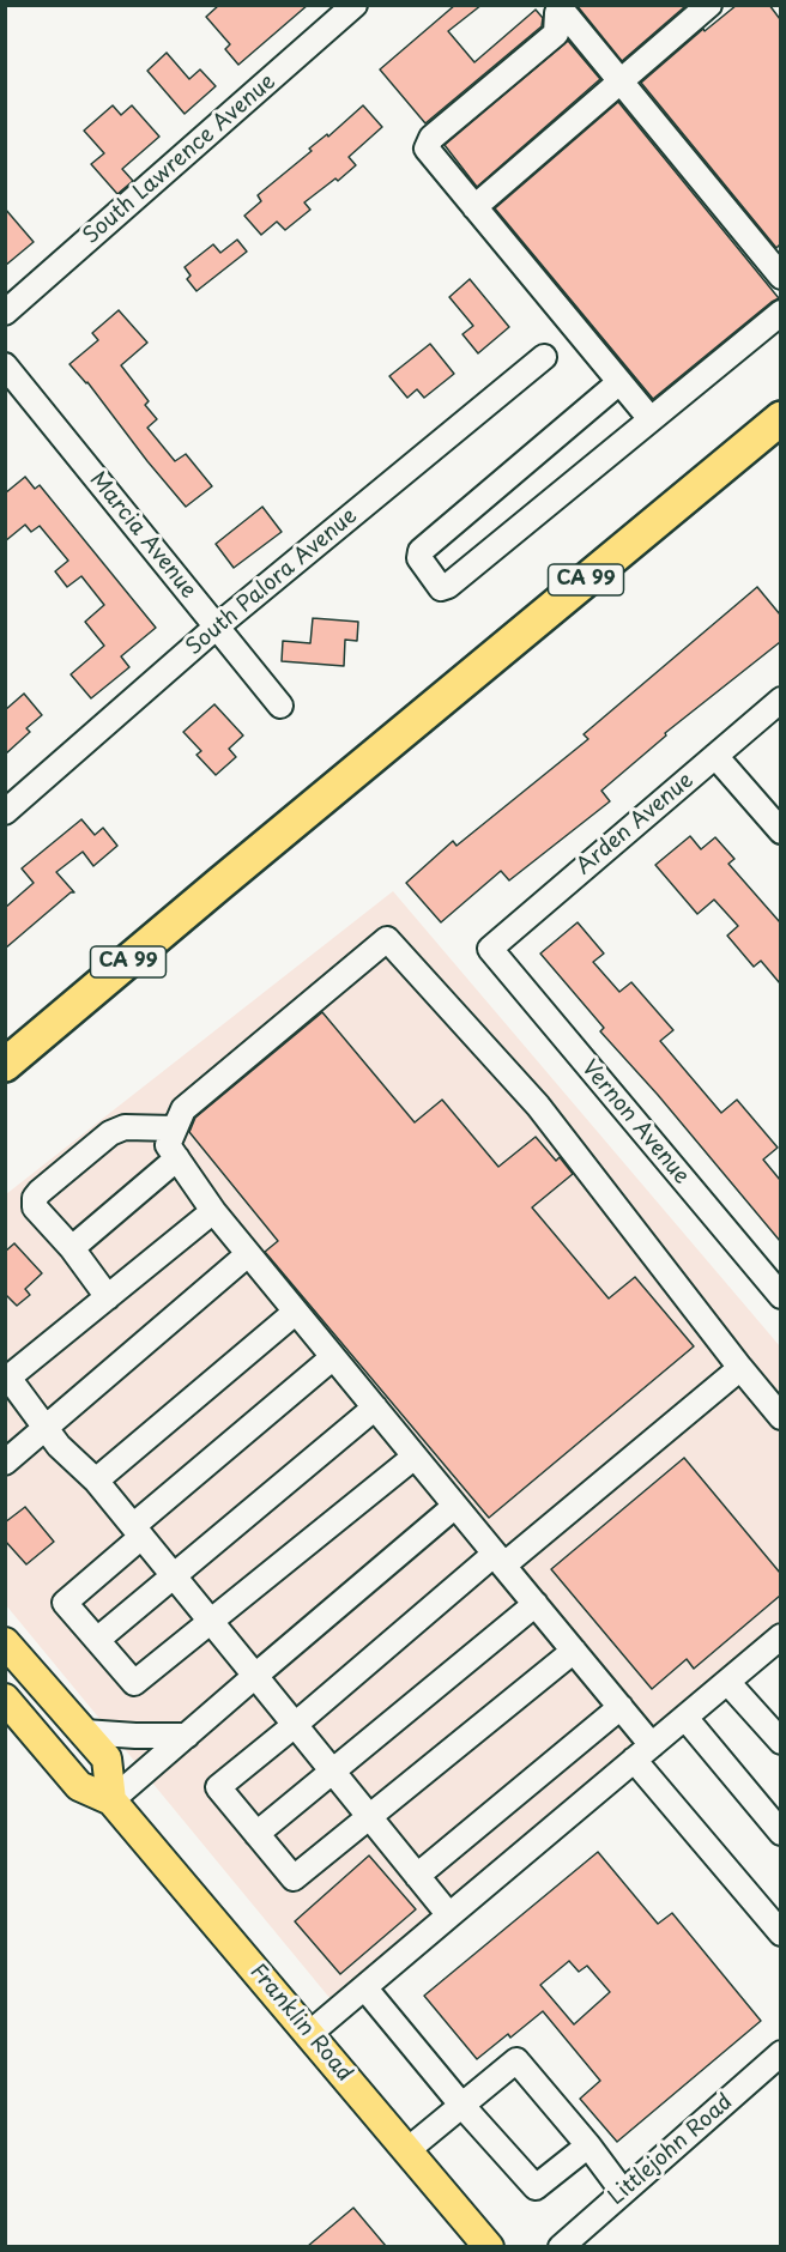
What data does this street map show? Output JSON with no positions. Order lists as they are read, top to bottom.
{
  "streets": {
    "highway": ["CA 99"],
    "main road": ["Franklin Road"],
    "street": [
      "South Lawrence Avenue",
      "Marcia Avenue",
      "South Palora Avenue",
      "Arden Avenue",
      "Vernon Avenue",
      "Littlejohn Road"
    ]
  },
  "crossings": [
    ["Marcia Avenue", "South Palora Avenue"],
    ["Arden Avenue", "Vernon Avenue"]
  ]
}
